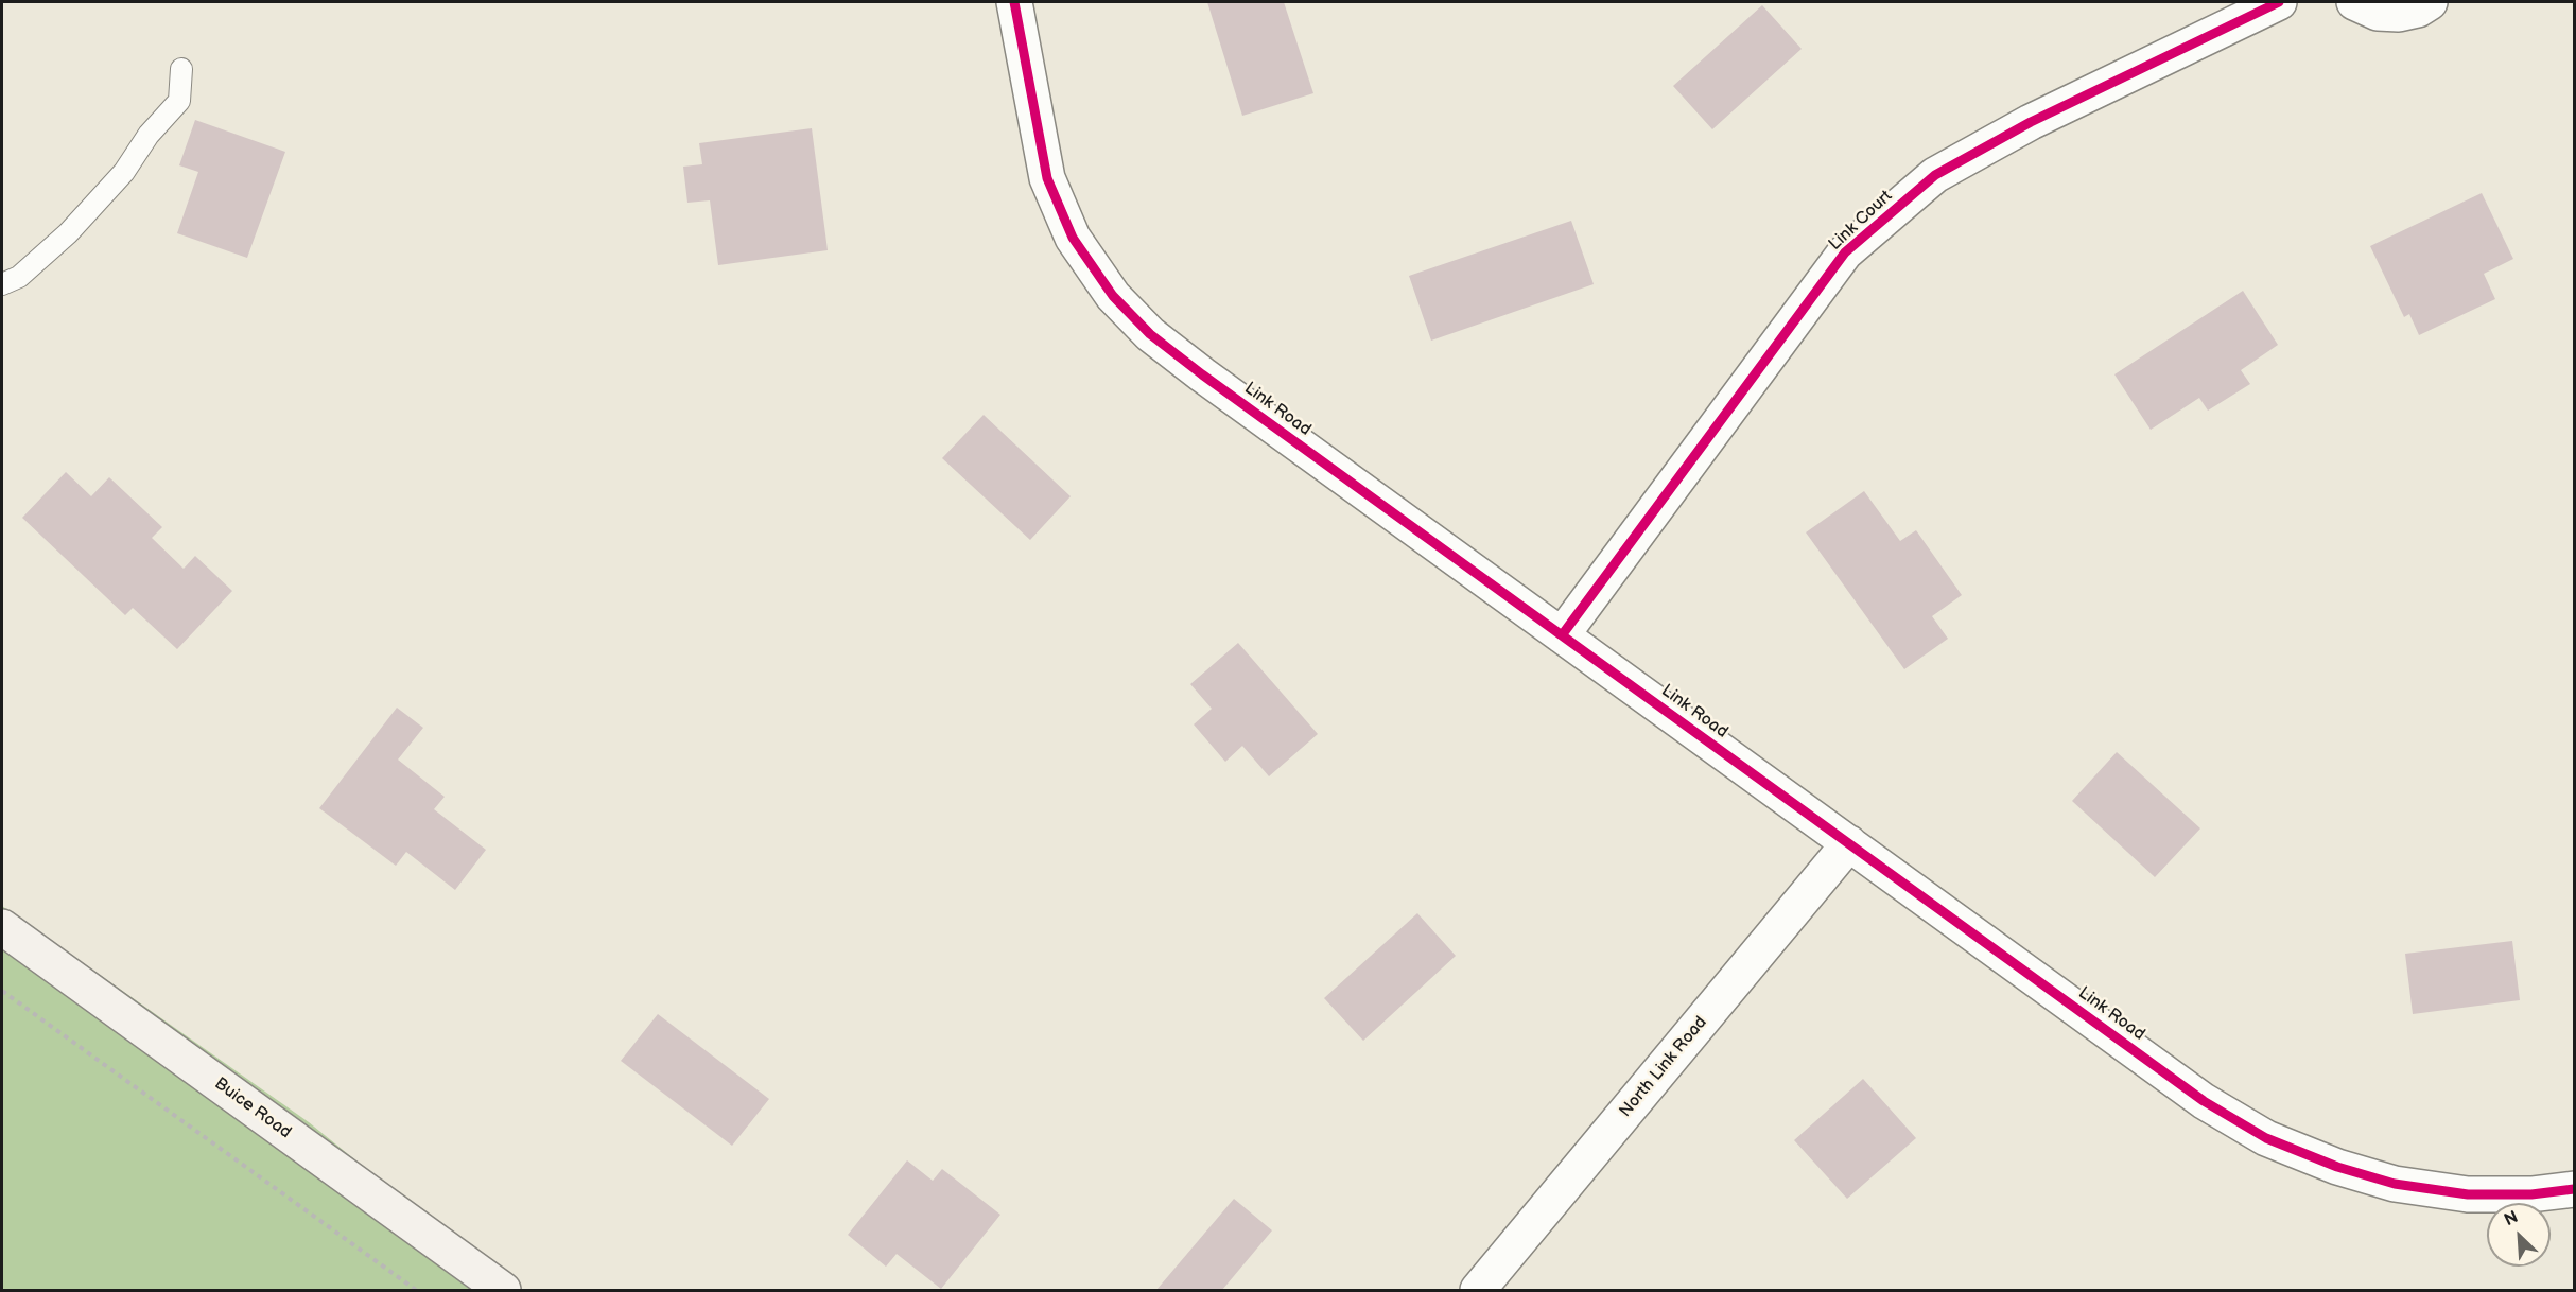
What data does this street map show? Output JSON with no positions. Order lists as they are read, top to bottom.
{
  "streets": {
    "street": [
      "Link Court",
      "Link Road",
      "North Link Road",
      "Buice Road"
    ]
  },
  "crossings": [
    ["Link Court", "Link Road"],
    ["Link Road", "North Link Road"]
  ],
  "north": "top left"
}
